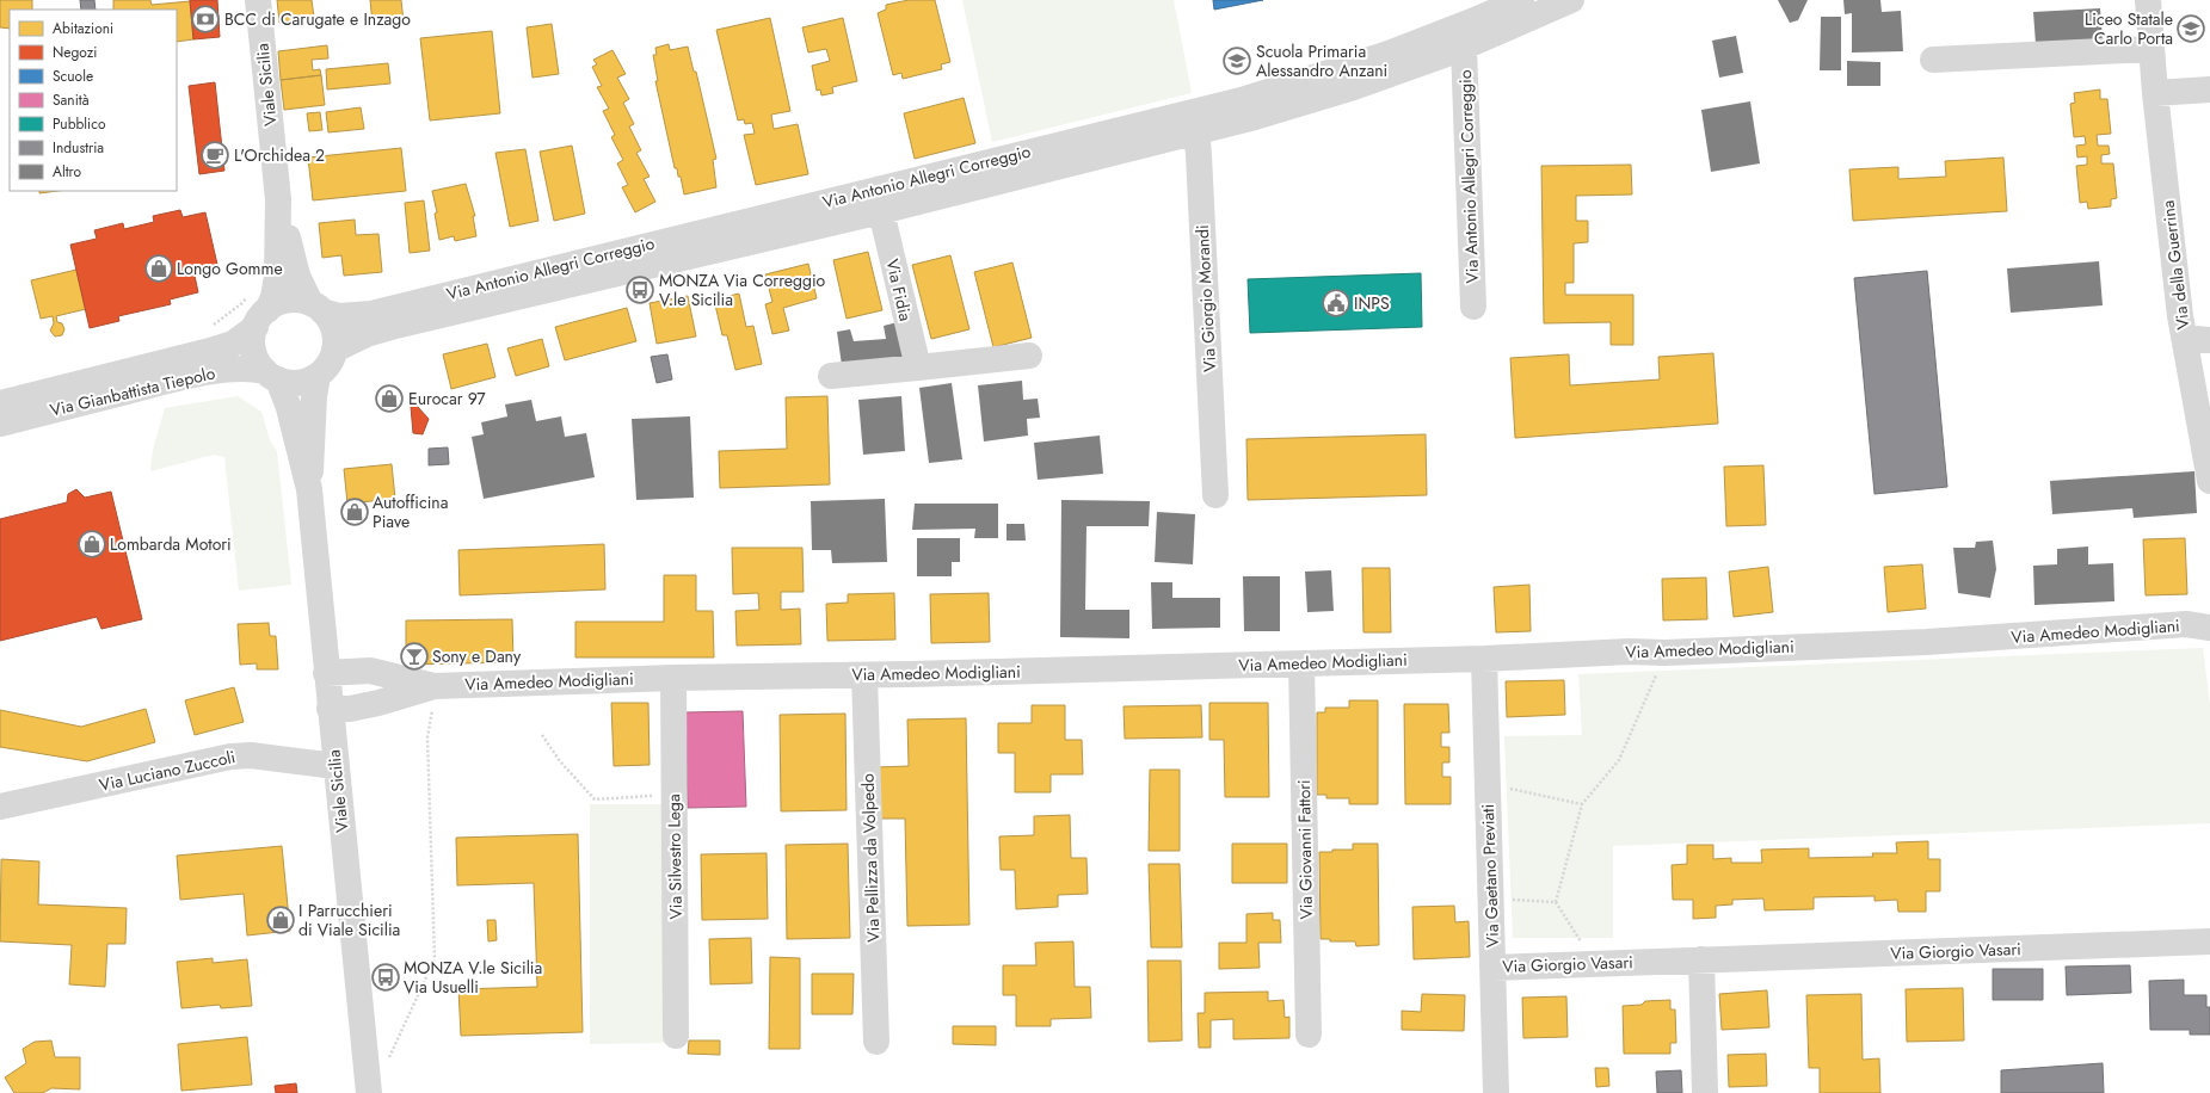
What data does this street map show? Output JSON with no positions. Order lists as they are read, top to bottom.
{
  "streets": {
    "street": [
      "Viale Sicilia",
      "Via Antonio Allegri Correggio",
      "Via della Guerrina",
      "Via Fidia",
      "Via Giorgio Morandi",
      "Via Gianbattista Tiepolo",
      "Via Amedeo Modigliani",
      "Via Luciano Zuccoli",
      "Via Giovanni Fattori",
      "Via Silvestro Lega",
      "Via Pellizza da Volpedo",
      "Via Gaetano Previati",
      "Via Giorgio Vasari"
    ]
  },
  "crossings": [
    ["Viale Sicilia", "Via Antonio Allegri Correggio"],
    ["Viale Sicilia", "Via Gianbattista Tiepolo"],
    ["Viale Sicilia", "Via Amedeo Modigliani"],
    ["Viale Sicilia", "Via Luciano Zuccoli"],
    ["Via Antonio Allegri Correggio", "Via Fidia"],
    ["Via Antonio Allegri Correggio", "Via Giorgio Morandi"],
    ["Via Antonio Allegri Correggio", "Via Gianbattista Tiepolo"],
    ["Via Amedeo Modigliani", "Via Giovanni Fattori"],
    ["Via Amedeo Modigliani", "Via Silvestro Lega"],
    ["Via Amedeo Modigliani", "Via Pellizza da Volpedo"],
    ["Via Amedeo Modigliani", "Via Gaetano Previati"],
    ["Via Gaetano Previati", "Via Giorgio Vasari"]
  ],
  "places": {
    "bank": ["BCC di Carugate e Inzago"],
    "school or university": ["Liceo Statale Carlo Porta", "Scuola Primaria Alessandro Anzani"],
    "cafe": ["L'Orchidea 2"],
    "shop": [
      "Longo Gomme",
      "Eurocar 97",
      "Autofficina Piave",
      "Lombarda Motori",
      "I Parrucchieri di Viale Sicilia"
    ],
    "bus stop": ["MONZA Via Correggio V.le Sicilia", "MONZA V.le Sicilia Via Usuelli"],
    "public building": ["INPS"],
    "bar": ["Sony e Dany"]
  },
  "legend": [
    "Abitazioni",
    "Negozi",
    "Scuole",
    "Sanità",
    "Pubblico",
    "Industria",
    "Altro"
  ]
}
